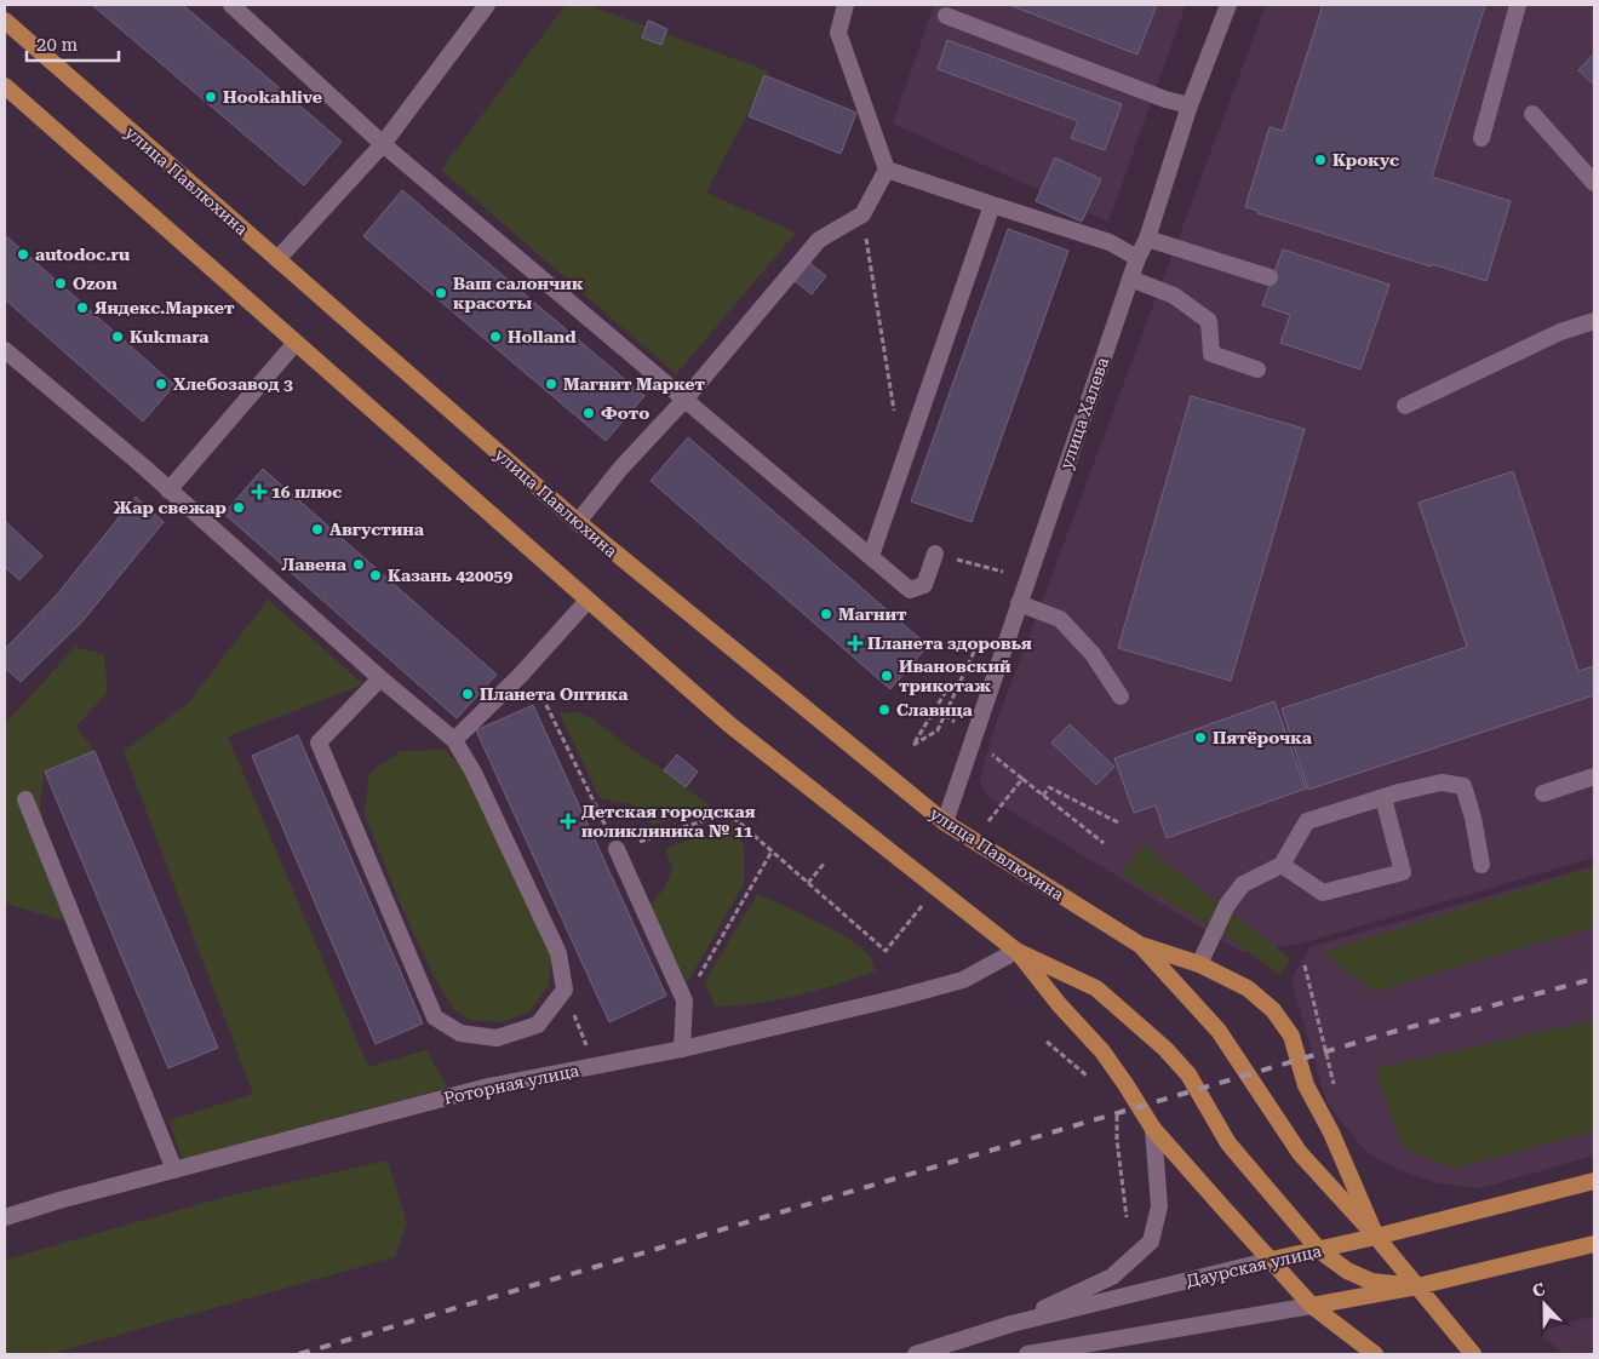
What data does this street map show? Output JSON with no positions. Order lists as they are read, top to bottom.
{
  "streets": {
    "main road": ["улица Павлюхина", "Даурская улица"],
    "street": ["улица Халева", "Роторная улица"]
  },
  "crossings": [
    ["улица Павлюхина", "улица Халева"],
    ["улица Павлюхина", "Даурская улица"]
  ],
  "places": {
    "other": [
      "Hookahlive",
      "Крокус",
      "autodoc.ru",
      "Ozon",
      "Ваш салончик красоты",
      "Яндекс.Маркет",
      "Kukmara",
      "Holland",
      "Хлебозавод 3",
      "Магнит Маркет",
      "Фото",
      "Жар свежар",
      "Августина",
      "Лавена",
      "Казань 420059",
      "Магнит",
      "Ивановский трикотаж",
      "Планета Оптика",
      "Славица",
      "Пятёрочка"
    ],
    "health": ["16 плюс", "Планета здоровья", "Детская городская поликлиника № 11"]
  },
  "scale_bar": "20 m",
  "north": "top"
}
